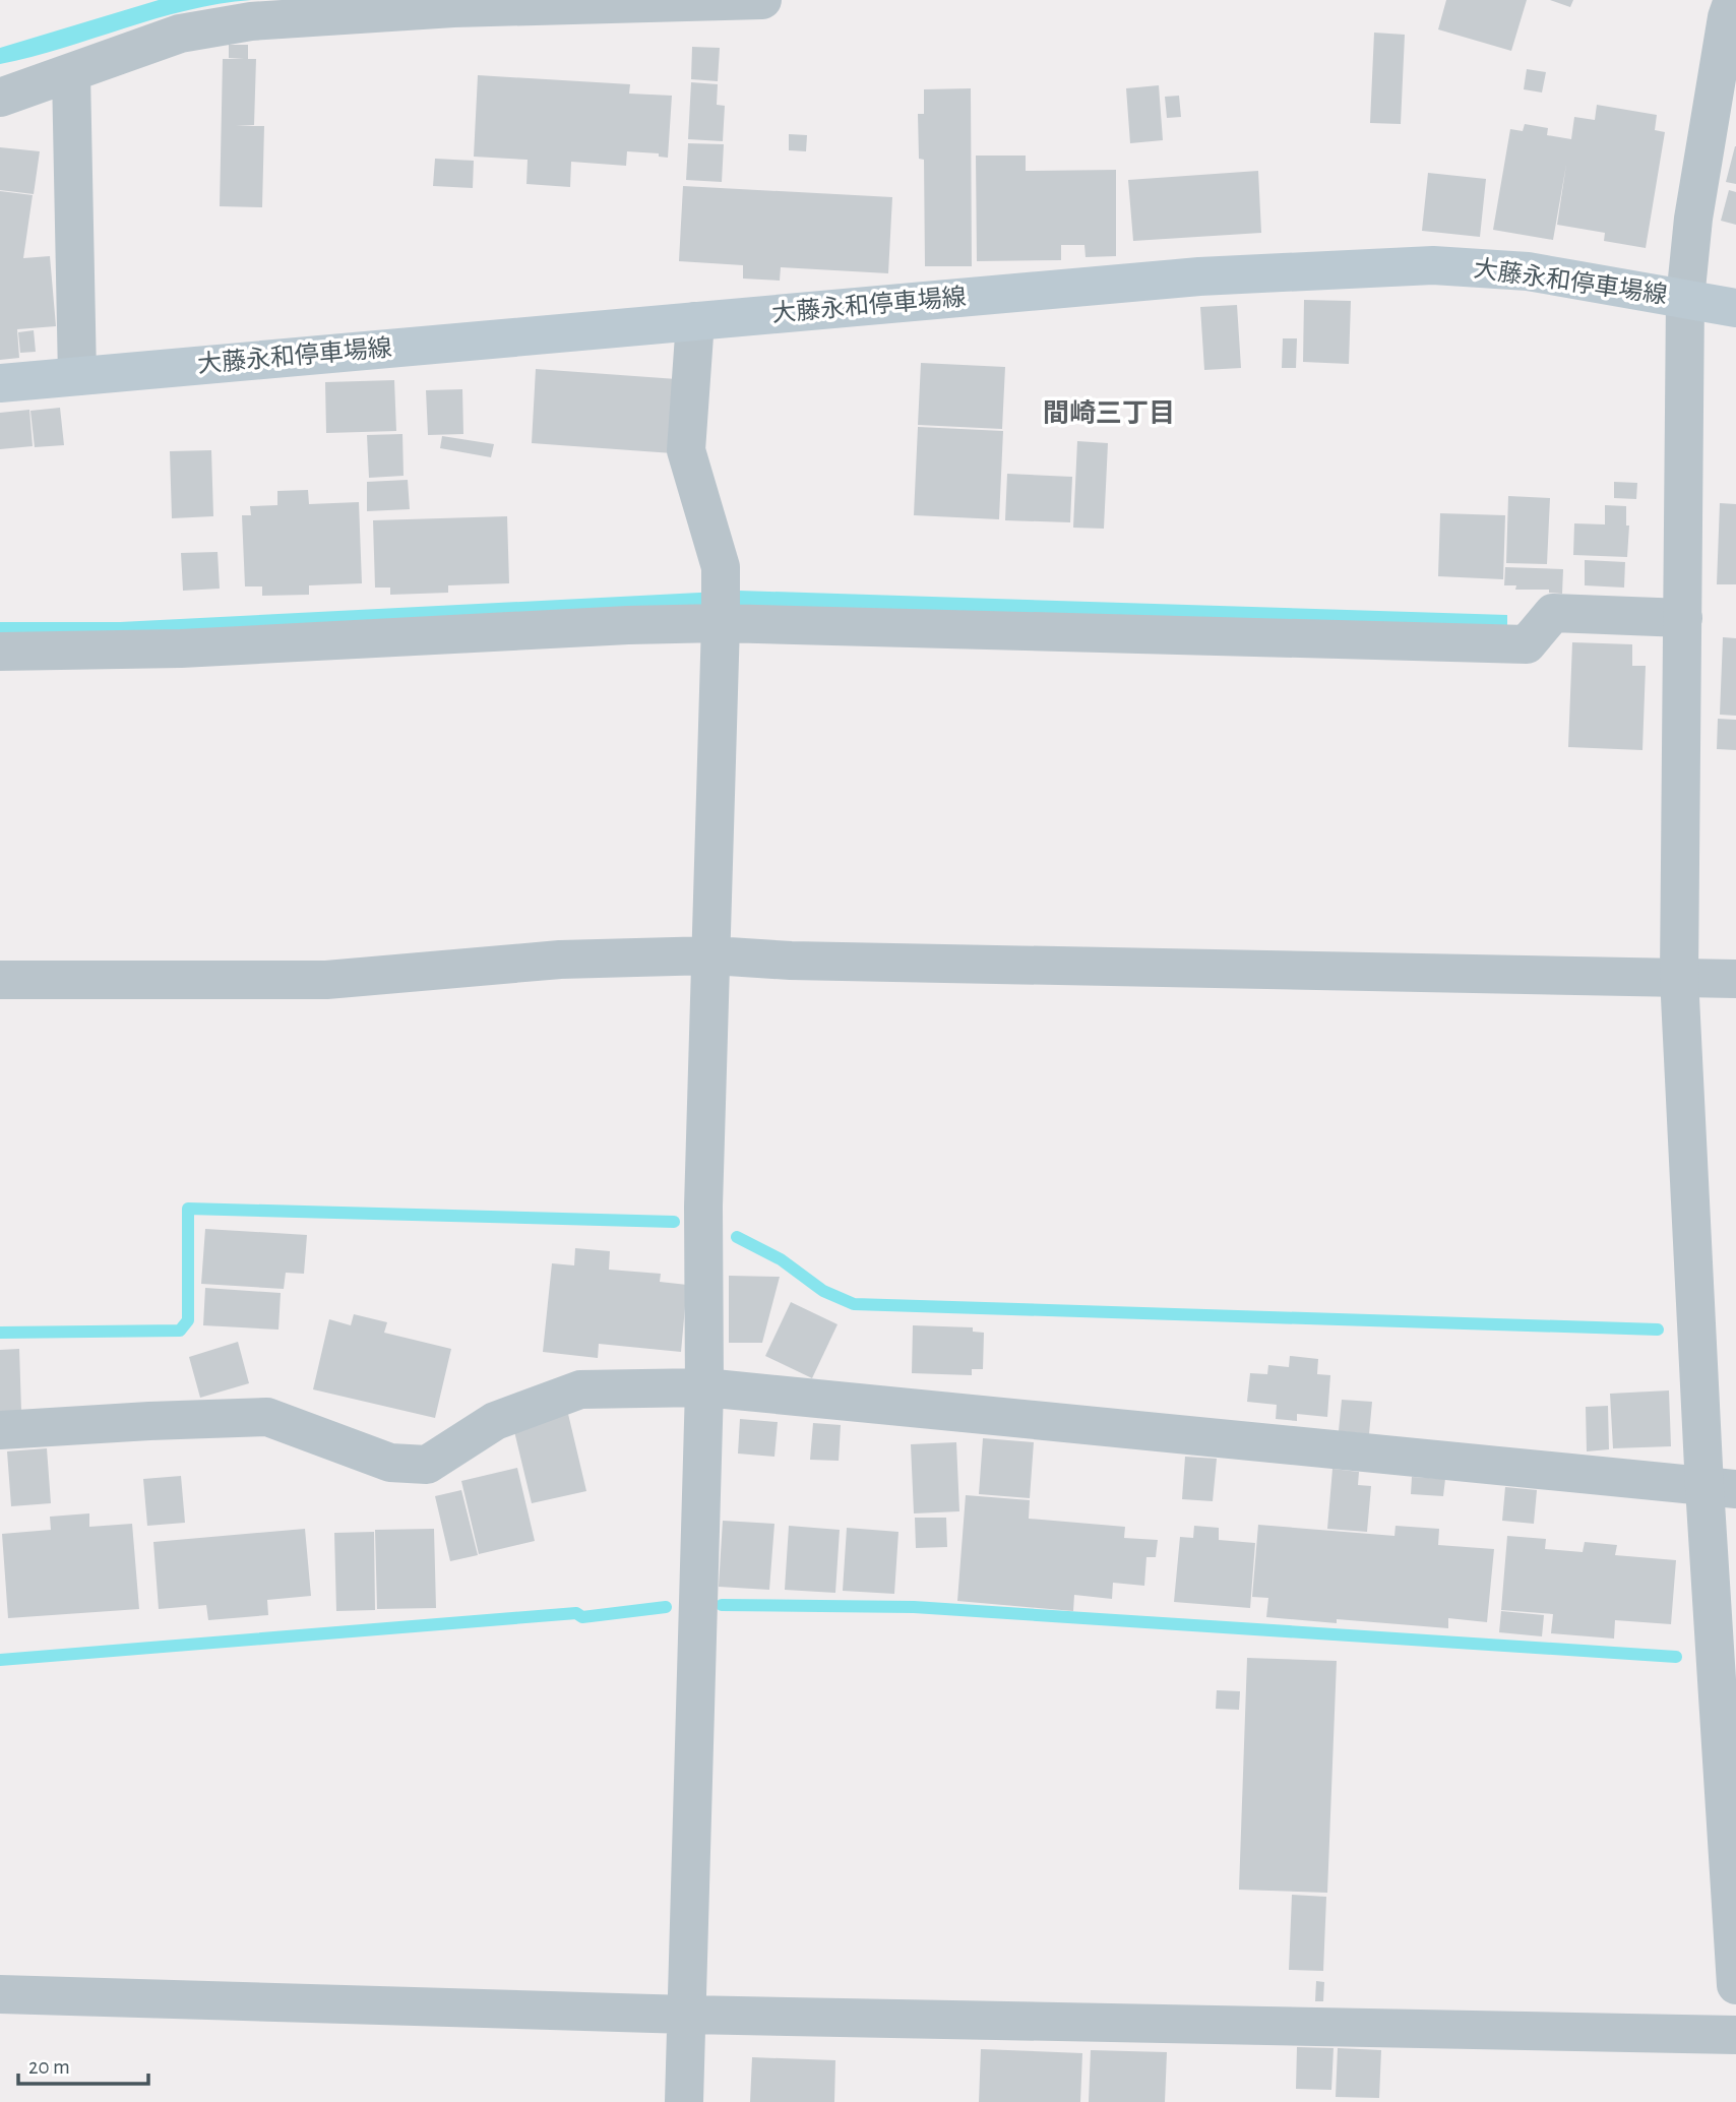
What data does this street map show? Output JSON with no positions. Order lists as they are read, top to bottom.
{
  "streets": {
    "main road": ["大藤永和停車場線"]
  },
  "districts": ["間崎三丁目"],
  "scale_bar": "20 m"
}
